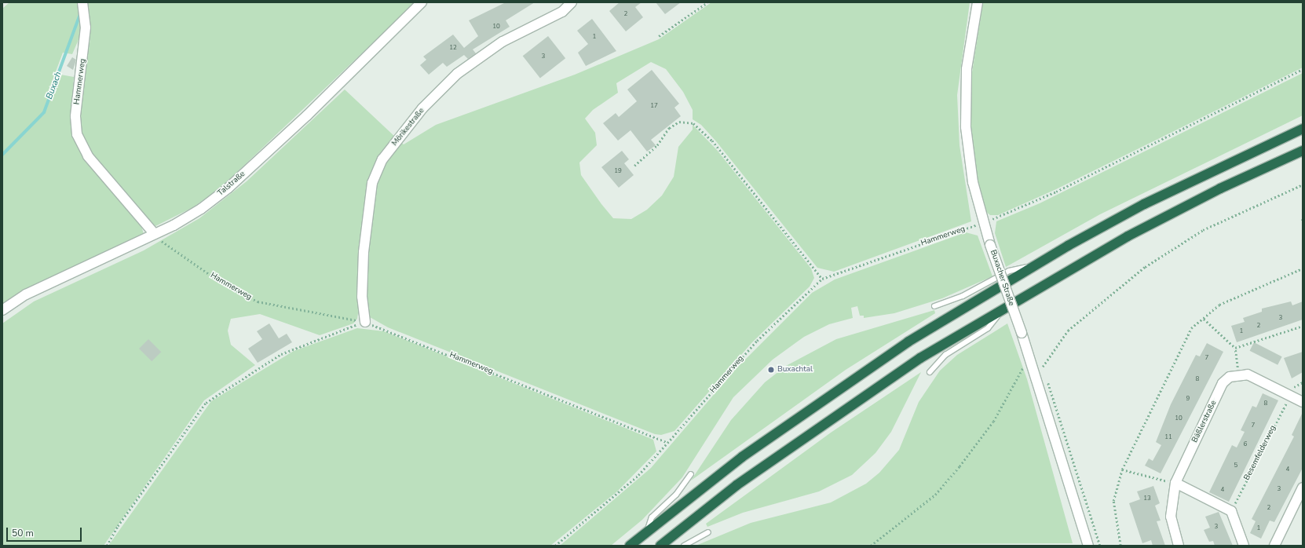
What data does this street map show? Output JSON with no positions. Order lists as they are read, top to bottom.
{
  "streets": {
    "street": [
      "Hammerweg",
      "Mörikestraße",
      "Talstraße",
      "Buxacher Straße",
      "Bäßlerstraße"
    ],
    "path": ["Besemfelderweg"]
  },
  "crossings": [
    ["Hammerweg", "Mörikestraße"],
    ["Hammerweg", "Talstraße"],
    ["Hammerweg", "Buxacher Straße"]
  ],
  "water": ["Buxach"],
  "places": ["Buxachtal"],
  "house_numbers": [
    "2",
    "10",
    "1",
    "12",
    "3",
    "17",
    "19",
    "3",
    "2",
    "1",
    "7",
    "8",
    "9",
    "8",
    "10",
    "7",
    "11",
    "6",
    "5",
    "4",
    "3",
    "4",
    "13",
    "2",
    "3",
    "1"
  ],
  "scale_bar": "50 m"
}
